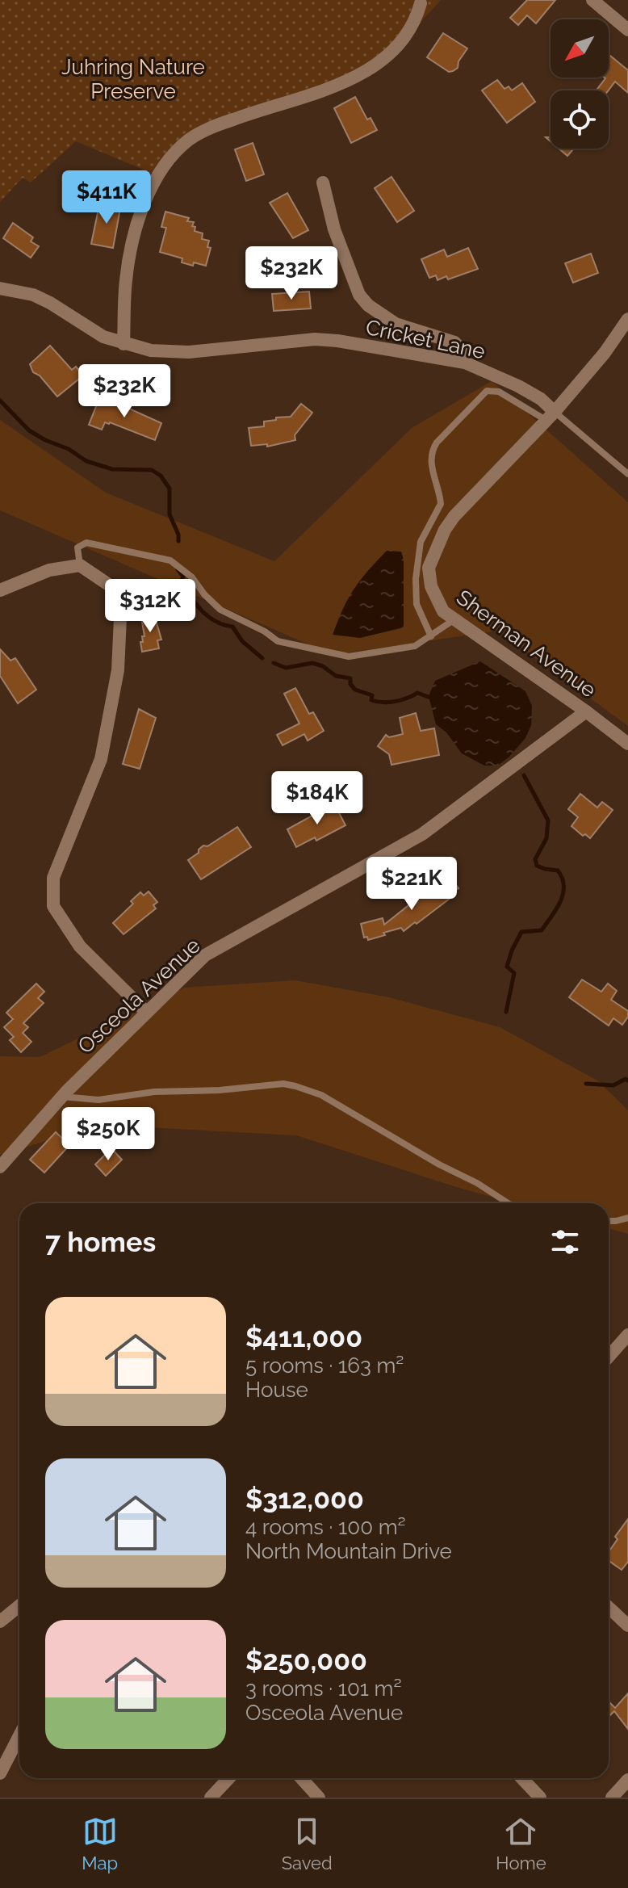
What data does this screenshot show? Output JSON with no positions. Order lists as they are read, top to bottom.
{
  "streets": {
    "street": ["Cricket Lane", "Sherman Avenue", "Osceola Avenue"]
  },
  "crossings": [
    ["Cricket Lane", "Sherman Avenue"],
    ["Sherman Avenue", "Osceola Avenue"]
  ],
  "parks": ["Juhring Nature Preserve"],
  "north": "bottom left",
  "page": {
    "price": [
      "$411K",
      "$232K",
      "$232K",
      "$312K",
      "$184K",
      "$221K",
      "$250K"
    ],
    "heading": "7 homes",
    "list": [
      {
        "name": "$411,000",
        "note": "5 rooms · 163 m² · House"
      },
      {
        "name": "$312,000",
        "note": "4 rooms · 100 m² · North Mountain Drive"
      },
      {
        "name": "$250,000",
        "note": "3 rooms · 101 m² · Osceola Avenue"
      }
    ],
    "tabs": ["Map", "Saved", "Home"]
  }
}
